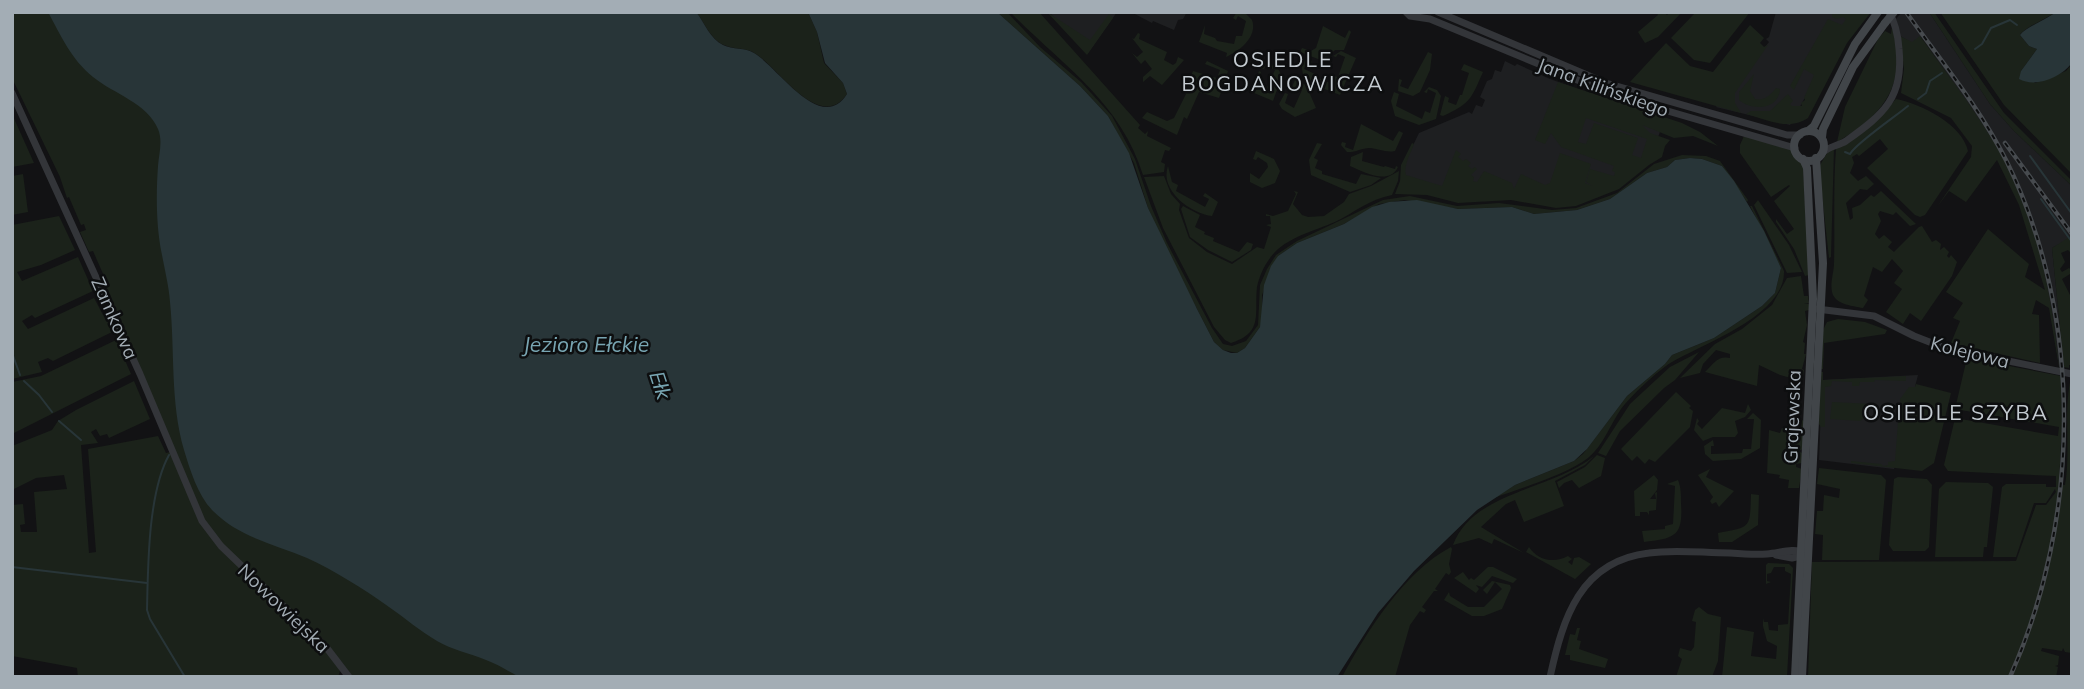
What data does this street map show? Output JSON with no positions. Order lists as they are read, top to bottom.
{
  "streets": {
    "main road": ["Grajewska"],
    "street": [
      "Jana Kilińskiego",
      "Zamkowa",
      "Kolejowa",
      "Nowowiejska"
    ]
  },
  "crossings": [
    ["Jana Kilińskiego", "Grajewska"],
    ["Zamkowa", "Nowowiejska"],
    ["Kolejowa", "Grajewska"]
  ],
  "districts": ["OSIEDLE BOGDANOWICZA", "OSIEDLE SZYBA"],
  "water": ["Jezioro Ełckie", "Ełk"]
}
